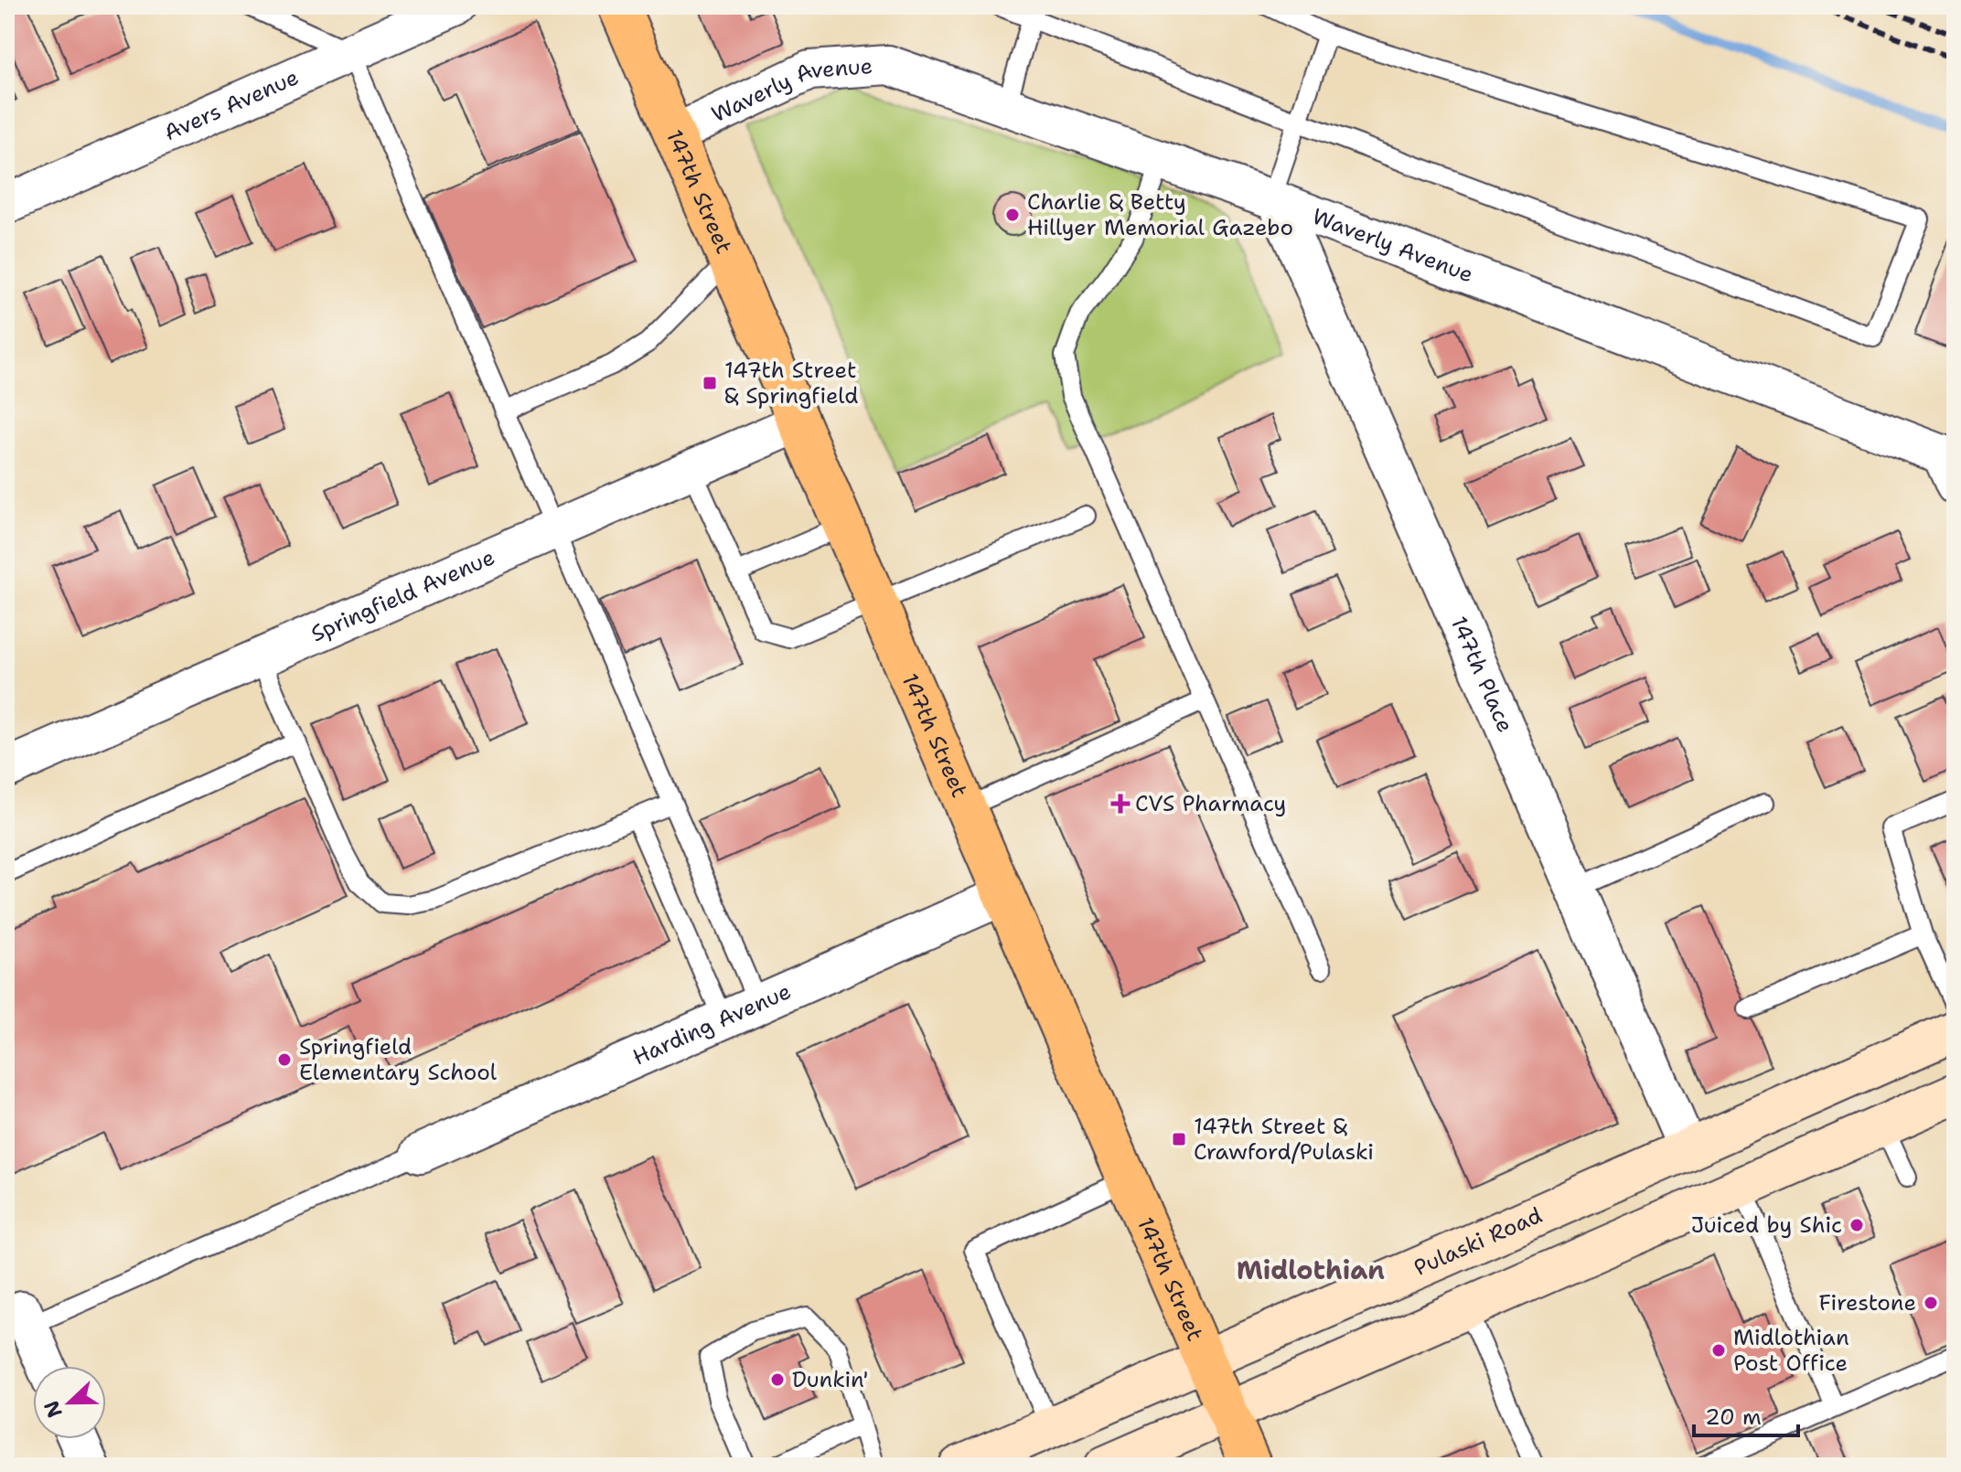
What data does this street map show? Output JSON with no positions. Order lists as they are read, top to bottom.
{
  "streets": {
    "main road": ["147th Street", "Pulaski Road"],
    "street": [
      "Waverly Avenue",
      "Avers Avenue",
      "Springfield Avenue",
      "147th Place",
      "Harding Avenue"
    ]
  },
  "crossings": [
    ["Waverly Avenue", "147th Street"],
    ["Waverly Avenue", "147th Place"],
    ["147th Street", "Springfield Avenue"],
    ["147th Street", "Harding Avenue"],
    ["147th Street", "Pulaski Road"],
    ["147th Place", "Pulaski Road"]
  ],
  "districts": ["Midlothian"],
  "places": {
    "other": [
      "Charlie & Betty Hillyer Memorial Gazebo",
      "Springfield Elementary School",
      "Juiced by Shic",
      "Firestone",
      "Midlothian Post Office",
      "Dunkin'"
    ],
    "transit": ["147th Street & Springfield", "147th Street & Crawford/Pulaski"],
    "health": ["CVS Pharmacy"]
  },
  "scale_bar": "20 m",
  "north": "left"
}
